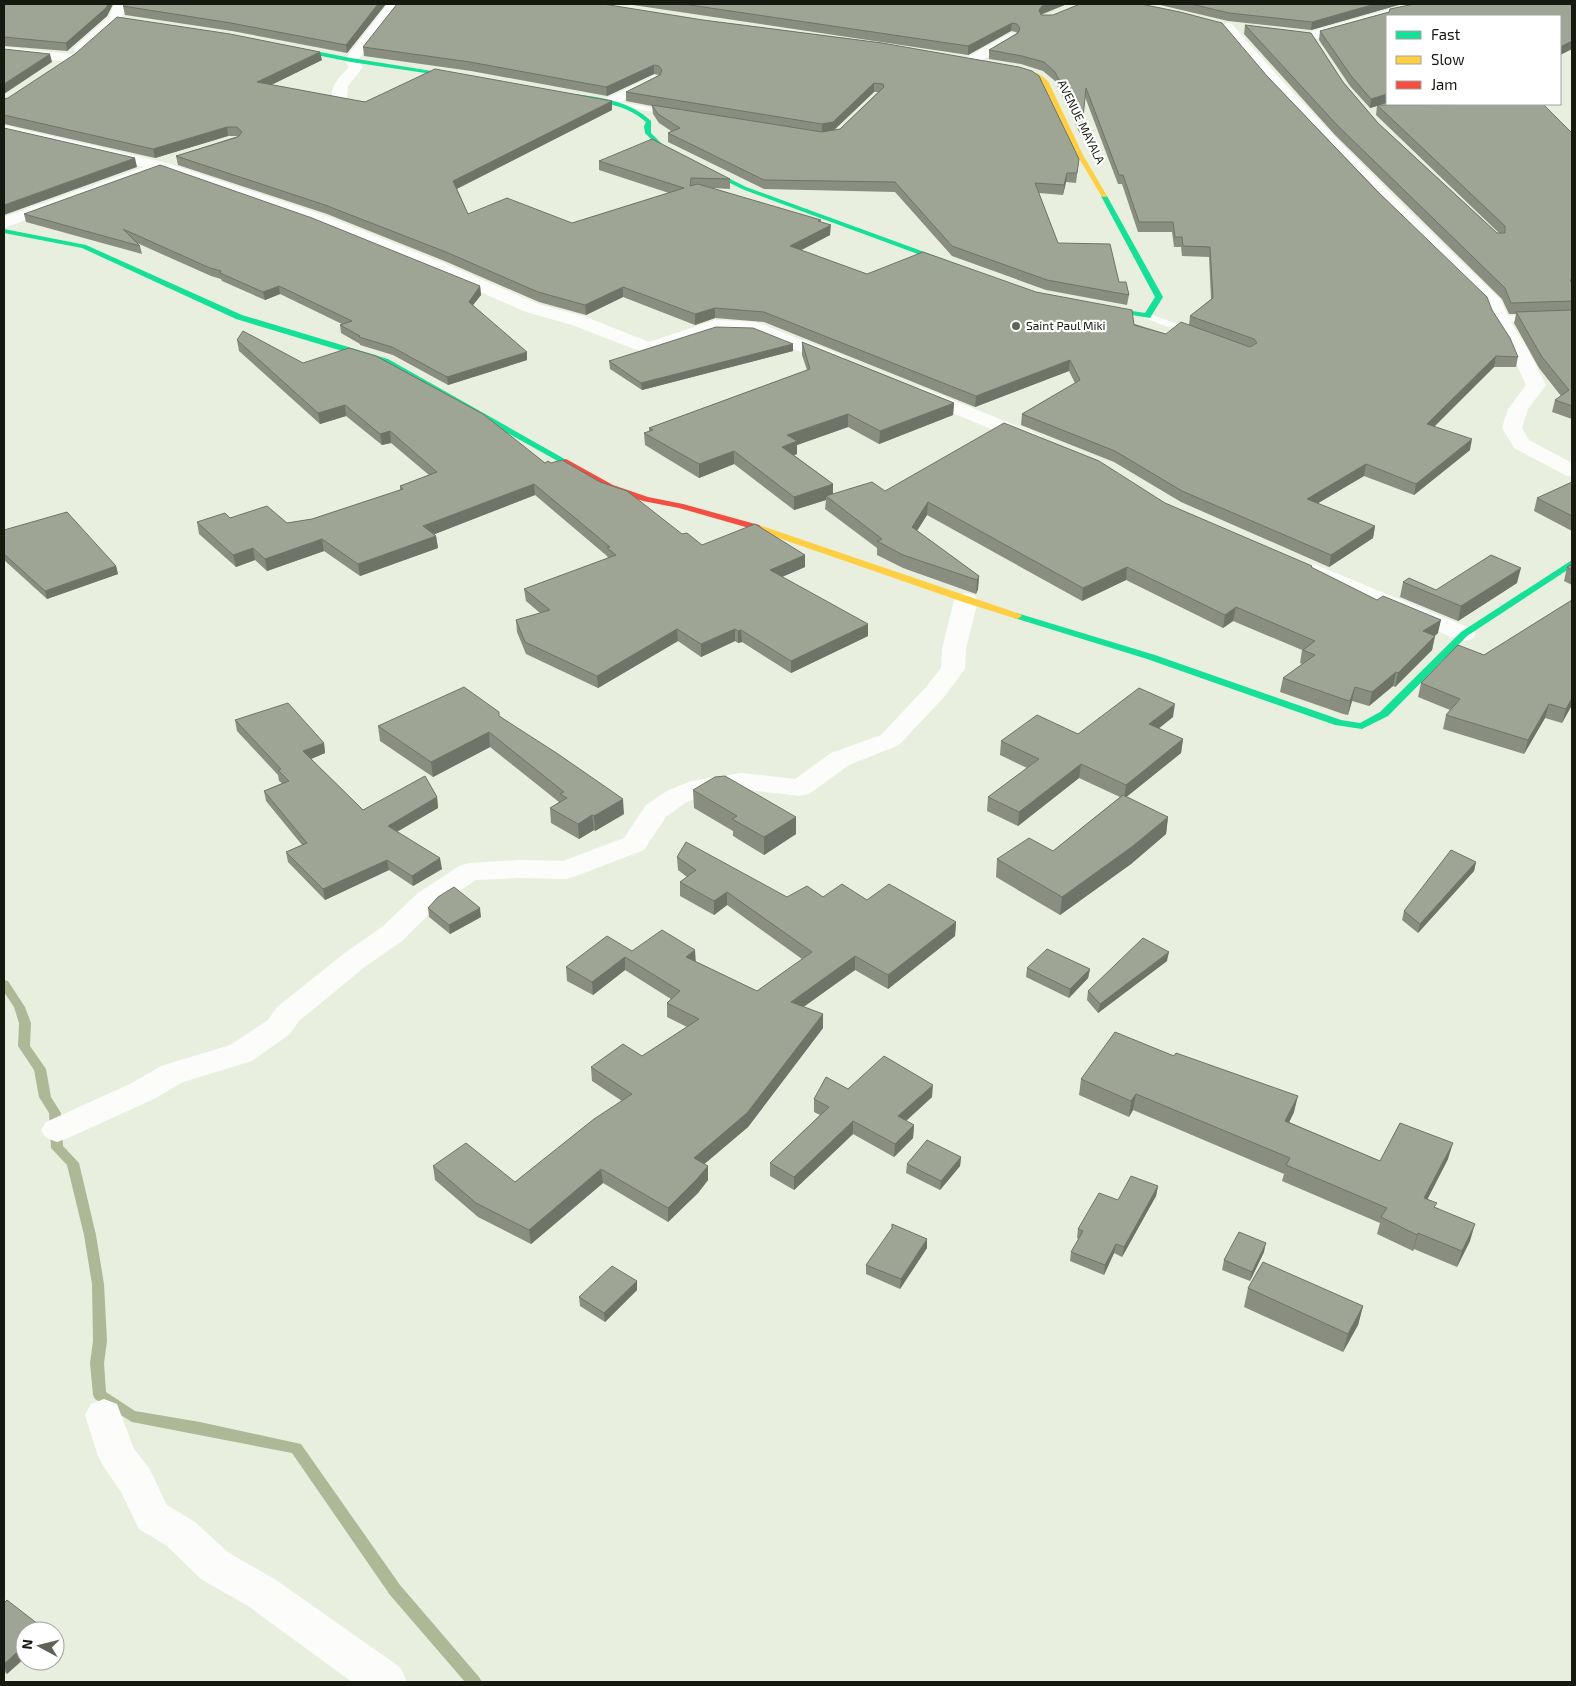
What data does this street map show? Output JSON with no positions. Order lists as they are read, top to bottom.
{
  "streets": {
    "street": ["AVENUE MAYALA"]
  },
  "places": ["Saint Paul Miki"],
  "legend": ["Fast", "Slow", "Jam"],
  "north": "left"
}
